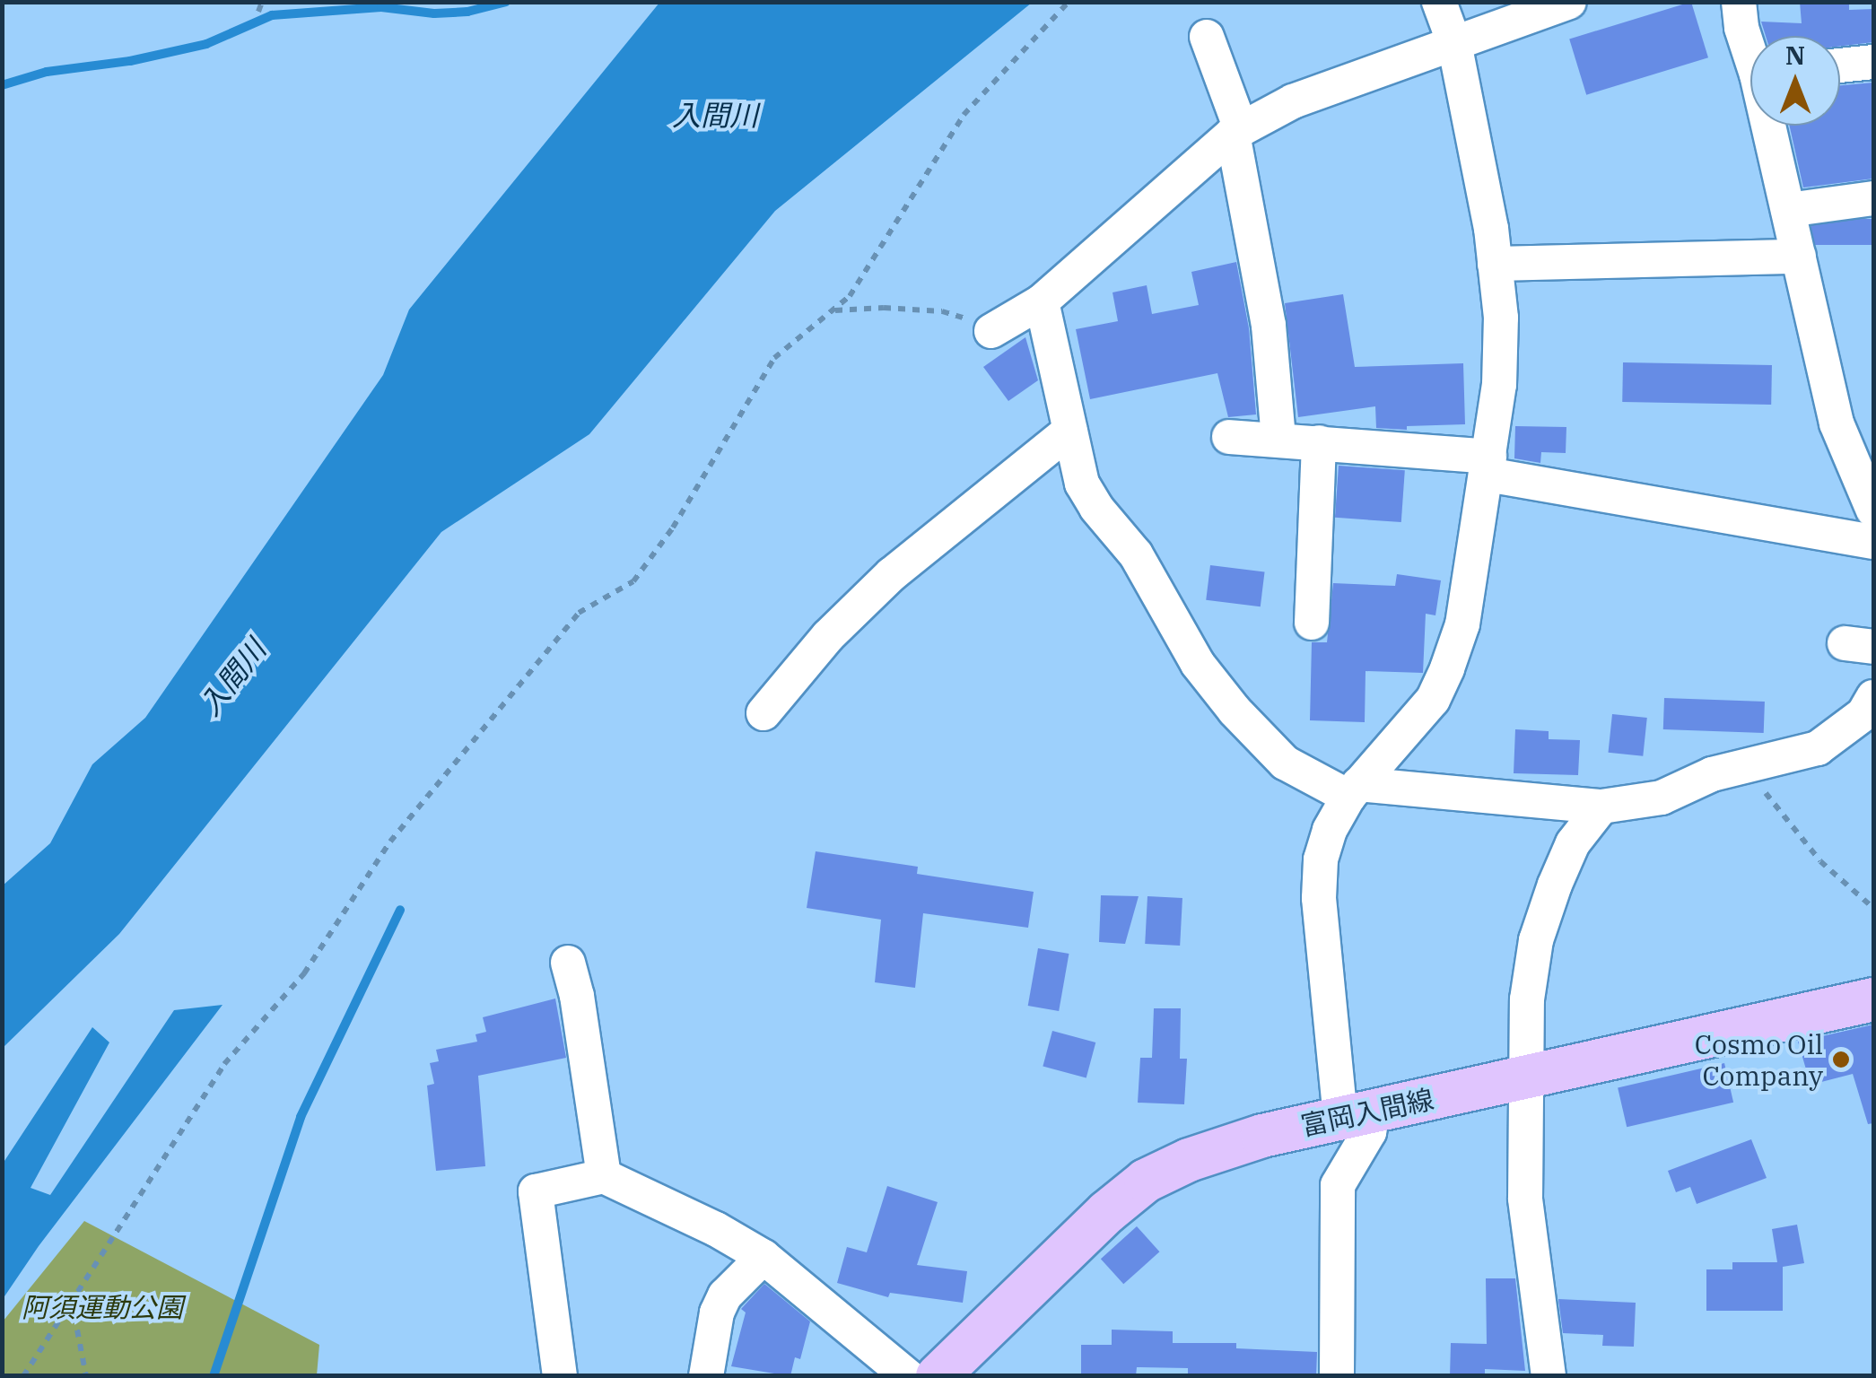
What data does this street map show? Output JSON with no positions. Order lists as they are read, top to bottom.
{
  "streets": {
    "main road": ["富岡入間線"]
  },
  "water": ["入間川"],
  "parks": ["阿須運動公園"],
  "places": ["Cosmo Oil Company"],
  "north": "top"
}
